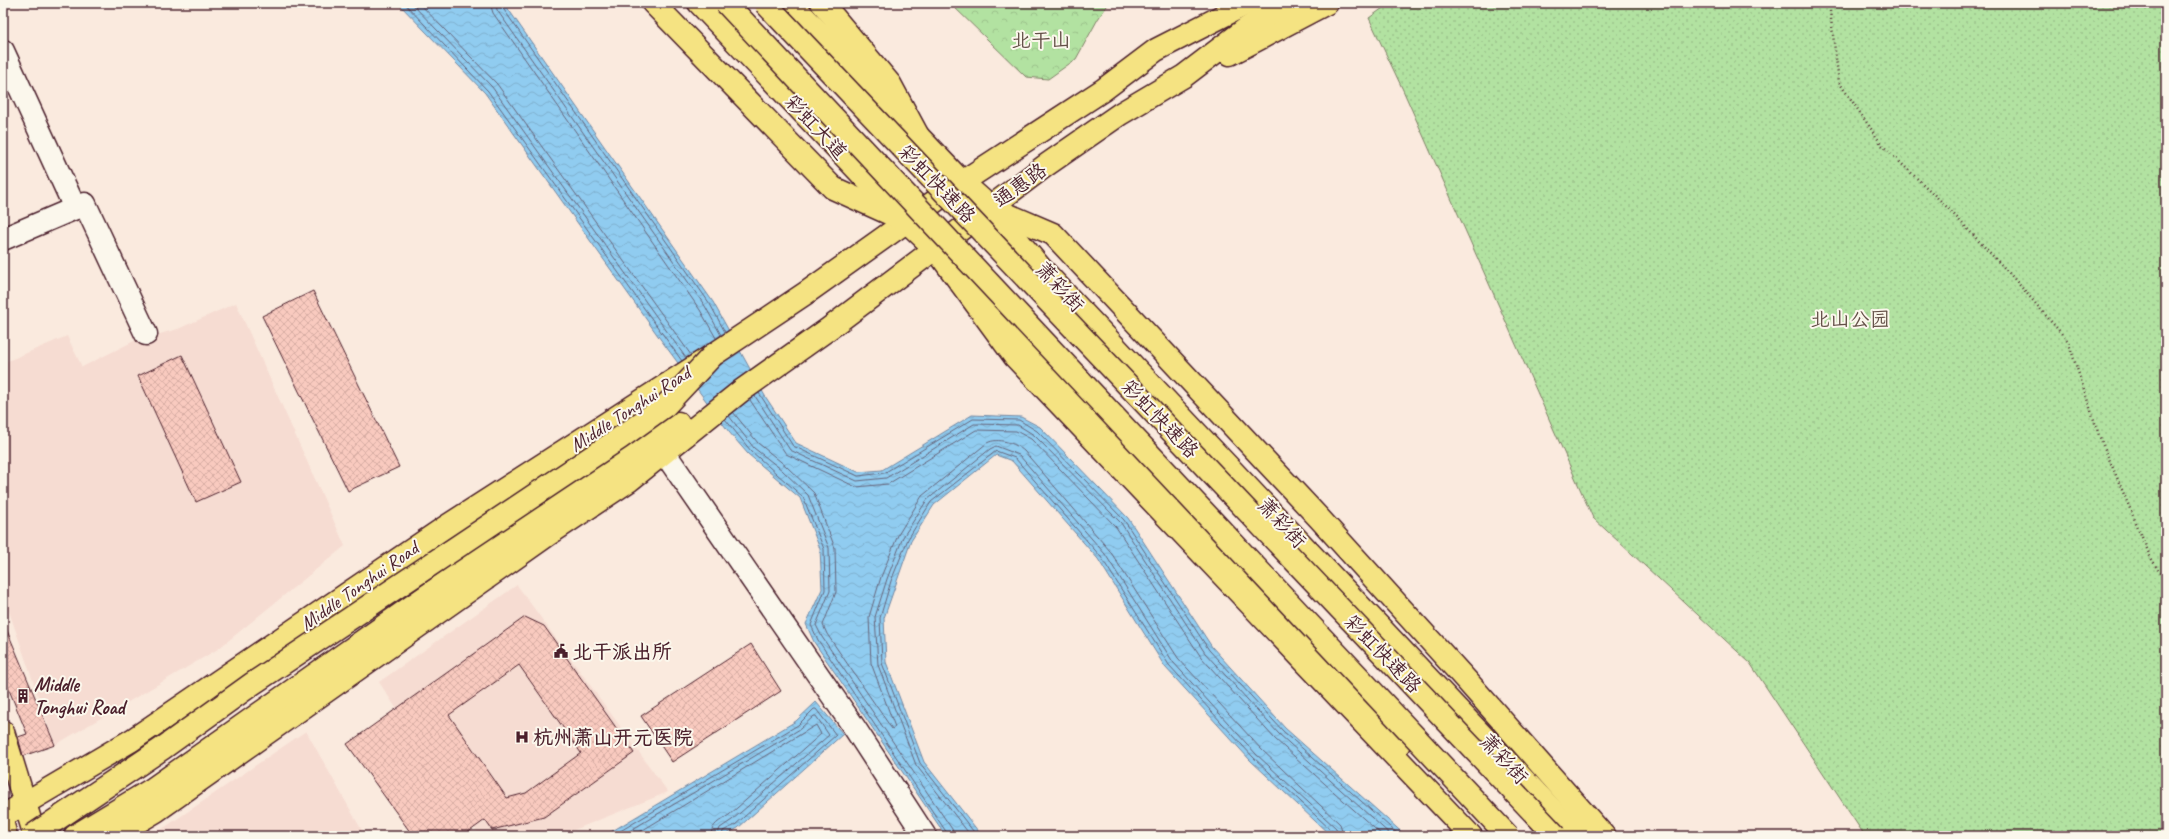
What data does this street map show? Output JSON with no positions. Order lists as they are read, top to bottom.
{
  "streets": {
    "main road": [
      "彩虹大道",
      "彩虹快速路",
      "通惠路",
      "萧彩街",
      "Middle Tonghui Road"
    ]
  },
  "crossings": [
    ["彩虹大道", "通惠路"],
    ["通惠路", "萧彩街"],
    ["通惠路", "Middle Tonghui Road"]
  ],
  "parks": ["北干山", "北山公园"],
  "places": {
    "public building": ["北干派出所"],
    "building": ["Middle Tonghui Road"],
    "hospital": ["杭州萧山开元医院"]
  }
}
